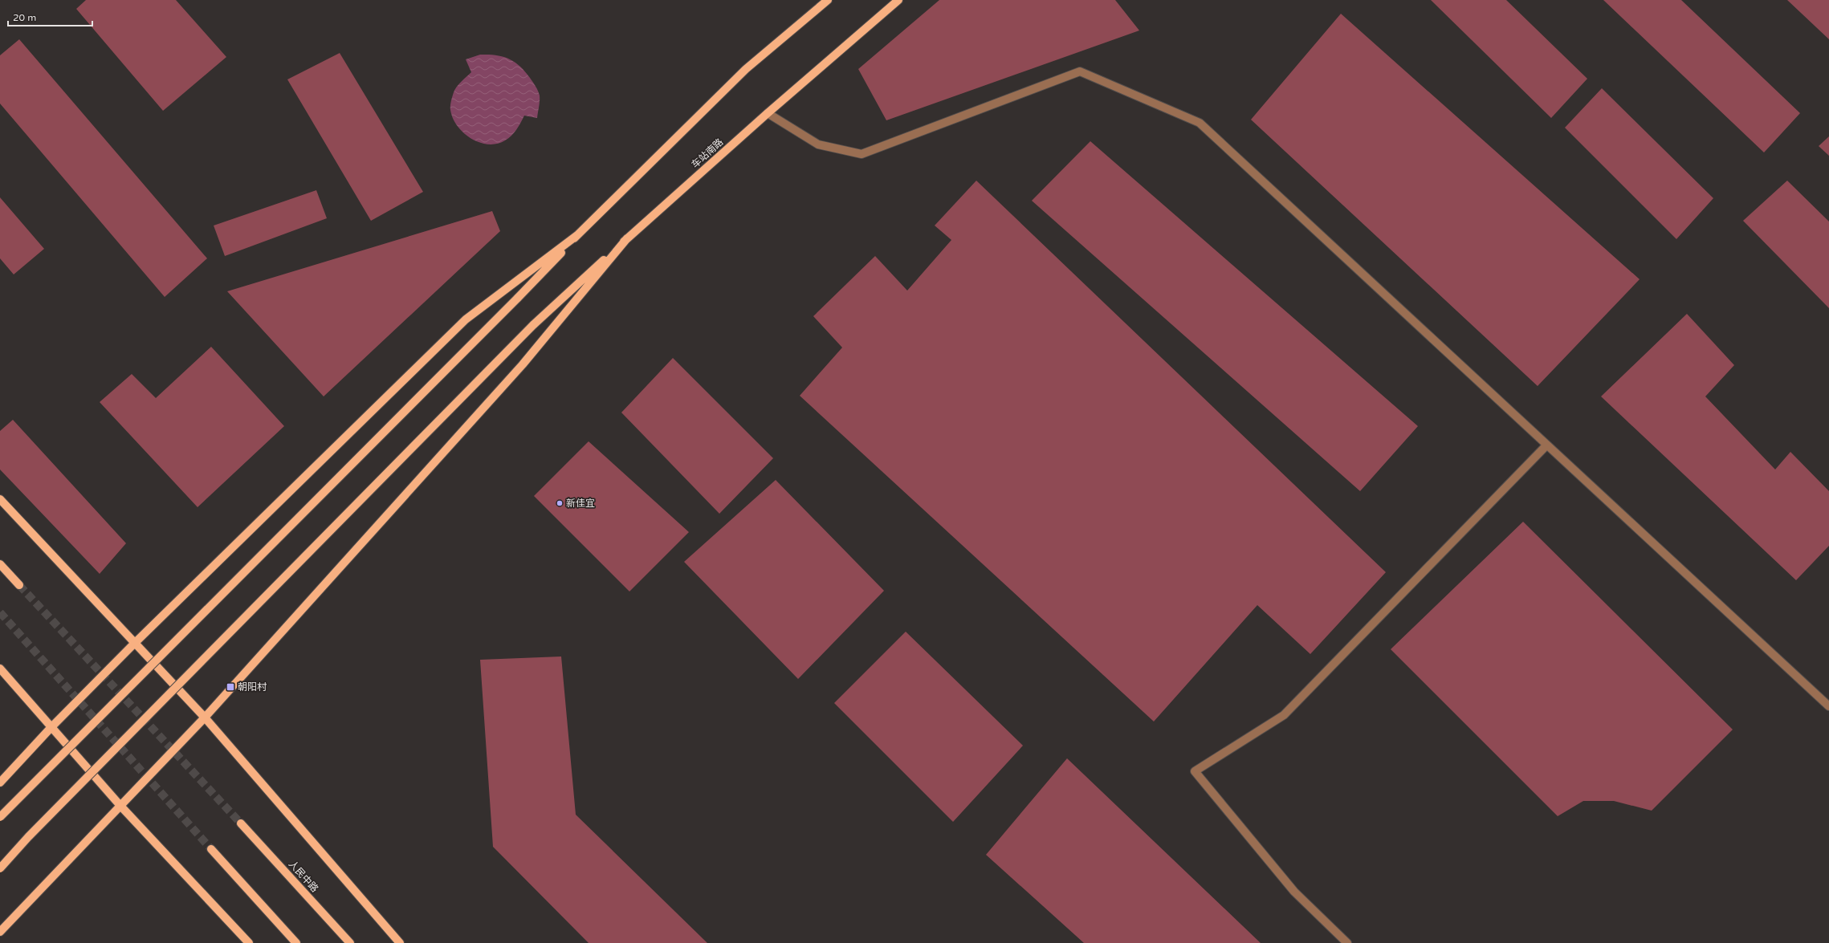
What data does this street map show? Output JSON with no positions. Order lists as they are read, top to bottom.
{
  "streets": {
    "main road": ["车站南路", "人民中路"]
  },
  "places": {
    "other": ["新佳宜"],
    "transit": ["朝阳村"]
  },
  "scale_bar": "20 m"
}
